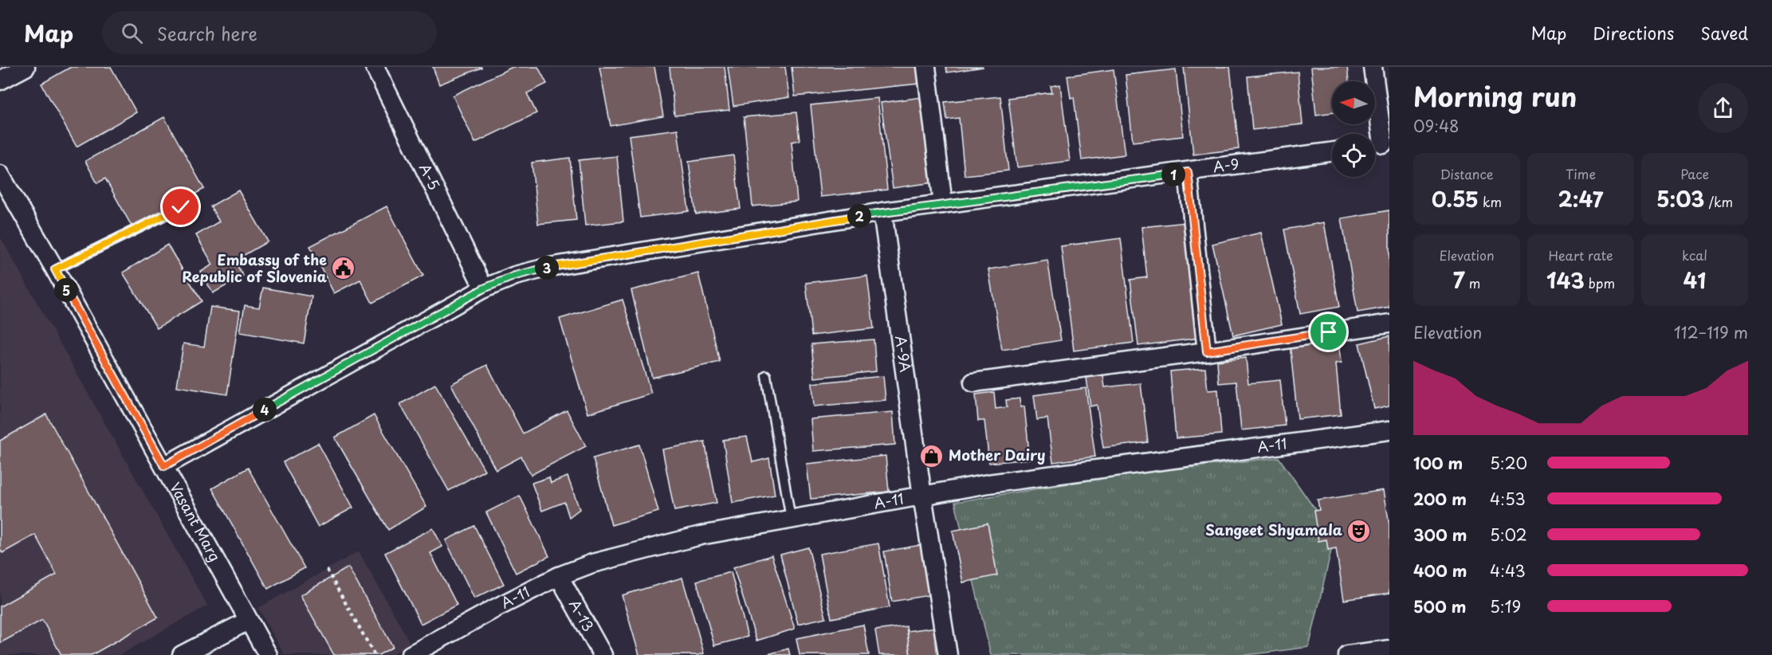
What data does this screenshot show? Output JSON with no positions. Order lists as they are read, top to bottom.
{
  "streets": {
    "street": [
      "A-9",
      "A-5",
      "A-9A",
      "A-11",
      "Vasant Marg",
      "A-13"
    ]
  },
  "crossings": [
    ["A-9", "A-5"],
    ["A-9", "A-9A"],
    ["A-9", "Vasant Marg"],
    ["A-9A", "A-11"],
    ["A-11", "A-13"]
  ],
  "places": {
    "public building": ["Embassy of the Republic of Slovenia"],
    "shop": ["Mother Dairy"],
    "theatre": ["Sangeet Shyamala"]
  },
  "north": "left",
  "page": {
    "header": "Map",
    "search": "Search here",
    "nav": ["Map", "Directions", "Saved"],
    "heading": ["Morning run", "09:48"],
    "stats": [
      ["Distance", "0.55 km"],
      ["Time", "2:47"],
      ["Pace", "5:03 /km"],
      ["Elevation", "7 m"],
      ["Heart rate", "143 bpm"],
      ["kcal", "41"]
    ],
    "pins": [
      "1",
      "2",
      "3",
      "5",
      "4"
    ],
    "chart": ["Elevation", "112–119 m"],
    "list": [
      {
        "name": "100 m",
        "note": "5:20"
      },
      {
        "name": "200 m",
        "note": "4:53"
      },
      {
        "name": "300 m",
        "note": "5:02"
      },
      {
        "name": "400 m",
        "note": "4:43"
      },
      {
        "name": "500 m",
        "note": "5:19"
      }
    ]
  }
}
